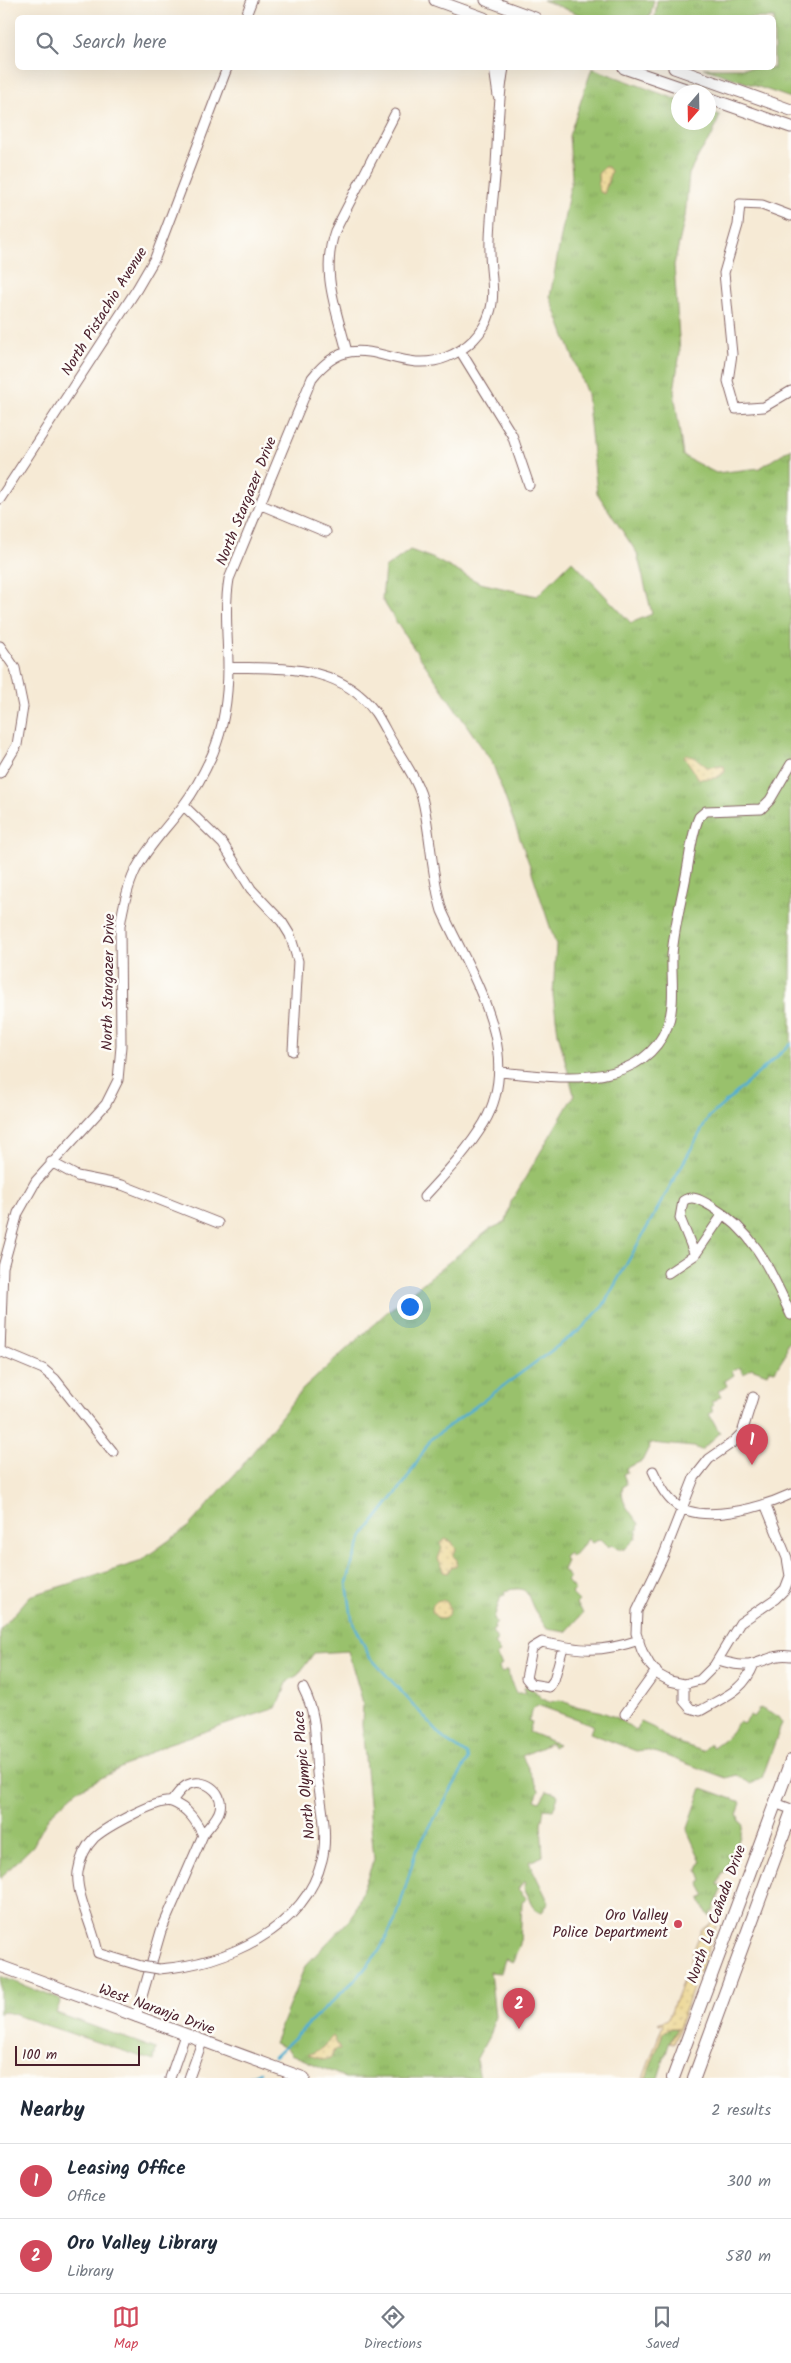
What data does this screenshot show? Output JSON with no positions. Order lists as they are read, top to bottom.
{
  "streets": {
    "main road": ["North La Cañada Drive", "West Naranja Drive"],
    "street": ["North Pistachio Avenue", "North Stargazer Drive", "North Olympic Place"]
  },
  "places": ["Oro Valley Police Department"],
  "scale_bar": "100 m",
  "north": "bottom",
  "page": {
    "search": "Search here",
    "pins": ["1", "2"],
    "scale": "100 m",
    "heading": ["Nearby", "2 results"],
    "list": [
      {
        "mark": "1",
        "name": "Leasing Office",
        "note": "Office",
        "value": "300 m"
      },
      {
        "mark": "2",
        "name": "Oro Valley Library",
        "note": "Library",
        "value": "580 m"
      }
    ],
    "nav": ["Map", "Directions", "Saved"]
  }
}
